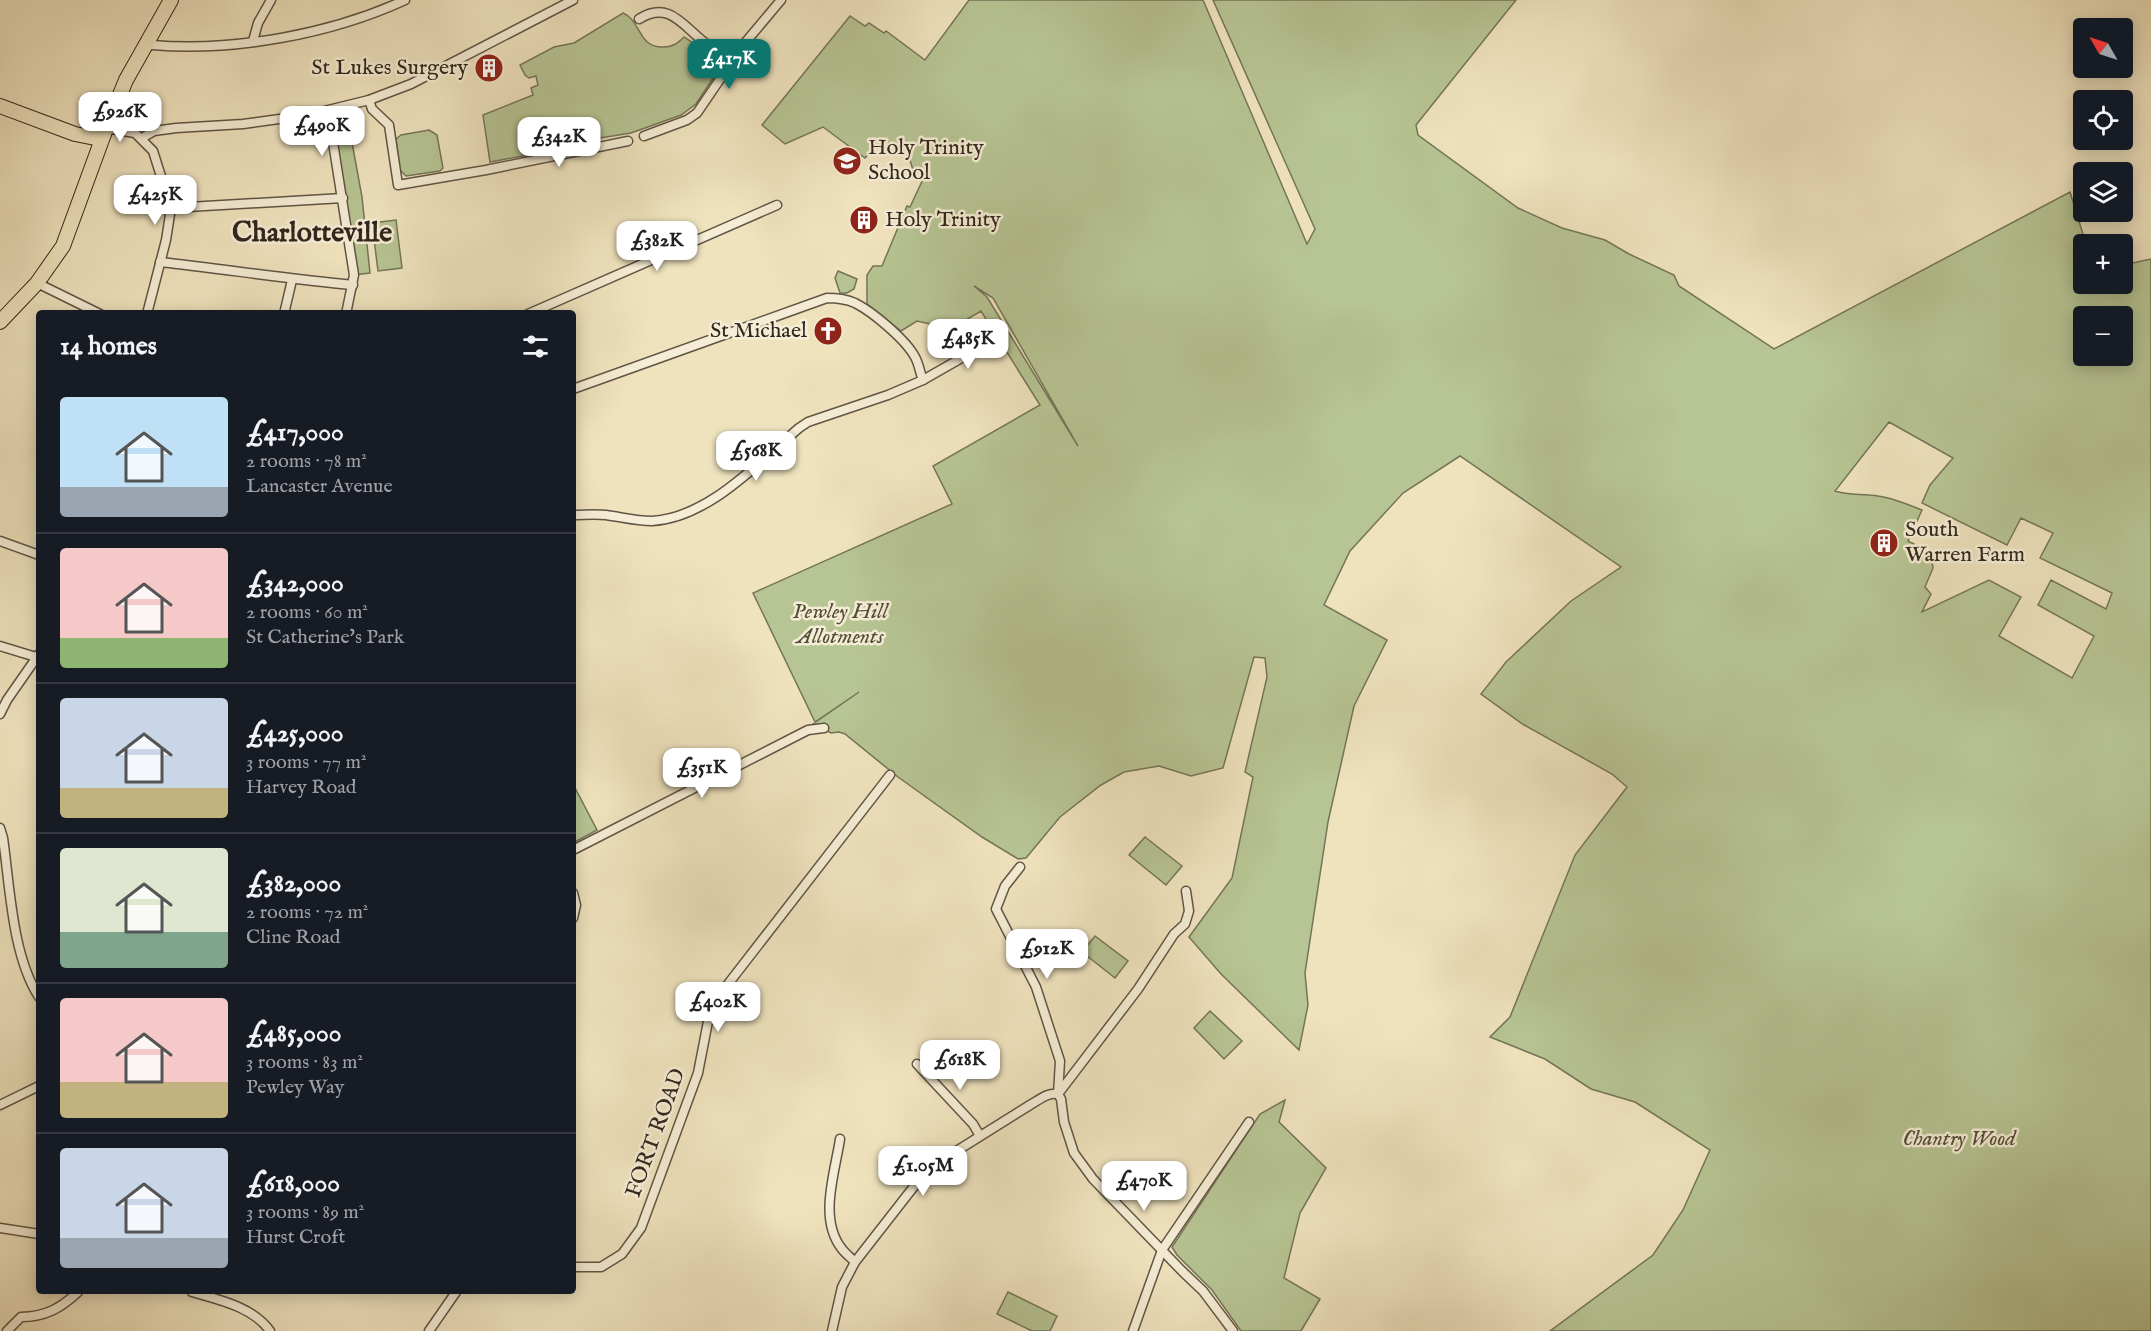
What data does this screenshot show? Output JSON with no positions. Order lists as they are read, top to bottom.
{
  "streets": {
    "street": ["FORT ROAD"]
  },
  "districts": ["Charlotteville"],
  "parks": ["Pewley Hill Allotments", "Chantry Wood"],
  "places": {
    "building": ["St Lukes Surgery", "Holy Trinity", "South Warren Farm"],
    "school or university": ["Holy Trinity School"],
    "church": ["St Michael"]
  },
  "north": "top left",
  "page": {
    "map_buttons": ["+", "−"],
    "price": [
      "£417K",
      "£926K",
      "£490K",
      "£342K",
      "£425K",
      "£382K",
      "£485K",
      "£568K",
      "£351K",
      "£912K",
      "£402K",
      "£618K",
      "£1.05M",
      "£470K"
    ],
    "heading": "14 homes",
    "list": [
      {
        "name": "£417,000",
        "note": "2 rooms · 78 m² · Lancaster Avenue"
      },
      {
        "name": "£342,000",
        "note": "2 rooms · 60 m² · St Catherine's Park"
      },
      {
        "name": "£425,000",
        "note": "3 rooms · 77 m² · Harvey Road"
      },
      {
        "name": "£382,000",
        "note": "2 rooms · 72 m² · Cline Road"
      },
      {
        "name": "£485,000",
        "note": "3 rooms · 83 m² · Pewley Way"
      },
      {
        "name": "£618,000",
        "note": "3 rooms · 89 m² · Hurst Croft"
      }
    ]
  }
}
